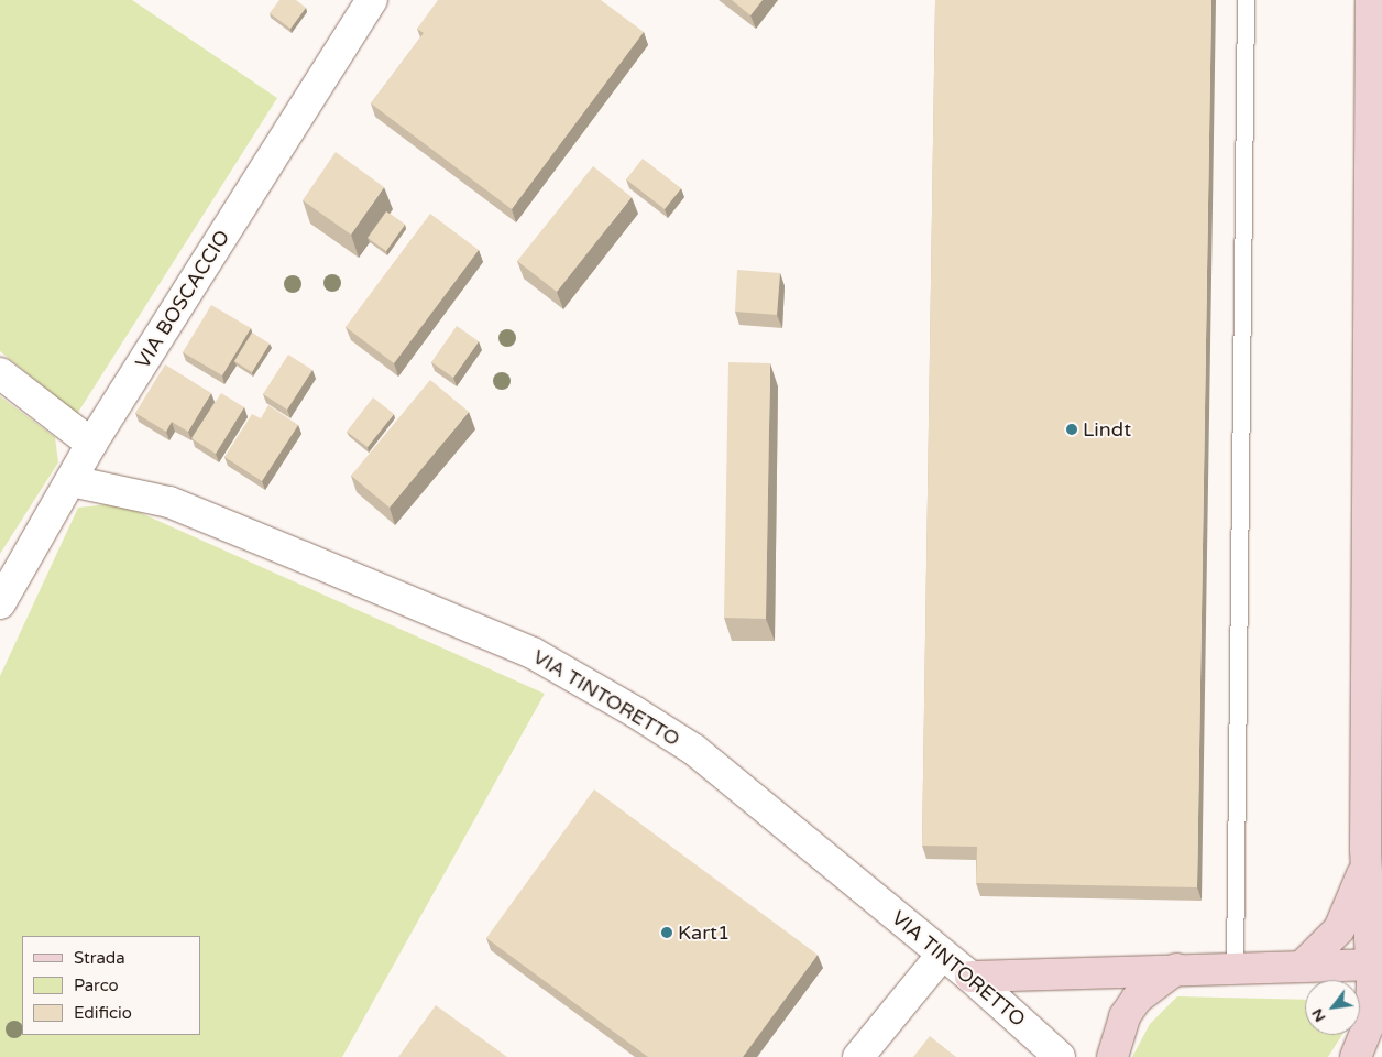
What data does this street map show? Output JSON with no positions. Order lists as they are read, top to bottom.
{
  "streets": {
    "street": ["VIA BOSCACCIO", "VIA TINTORETTO"]
  },
  "crossings": [
    ["VIA BOSCACCIO", "VIA TINTORETTO"]
  ],
  "places": ["Lindt", "Kart1"],
  "legend": ["Strada", "Parco", "Edificio"],
  "north": "bottom left"
}
